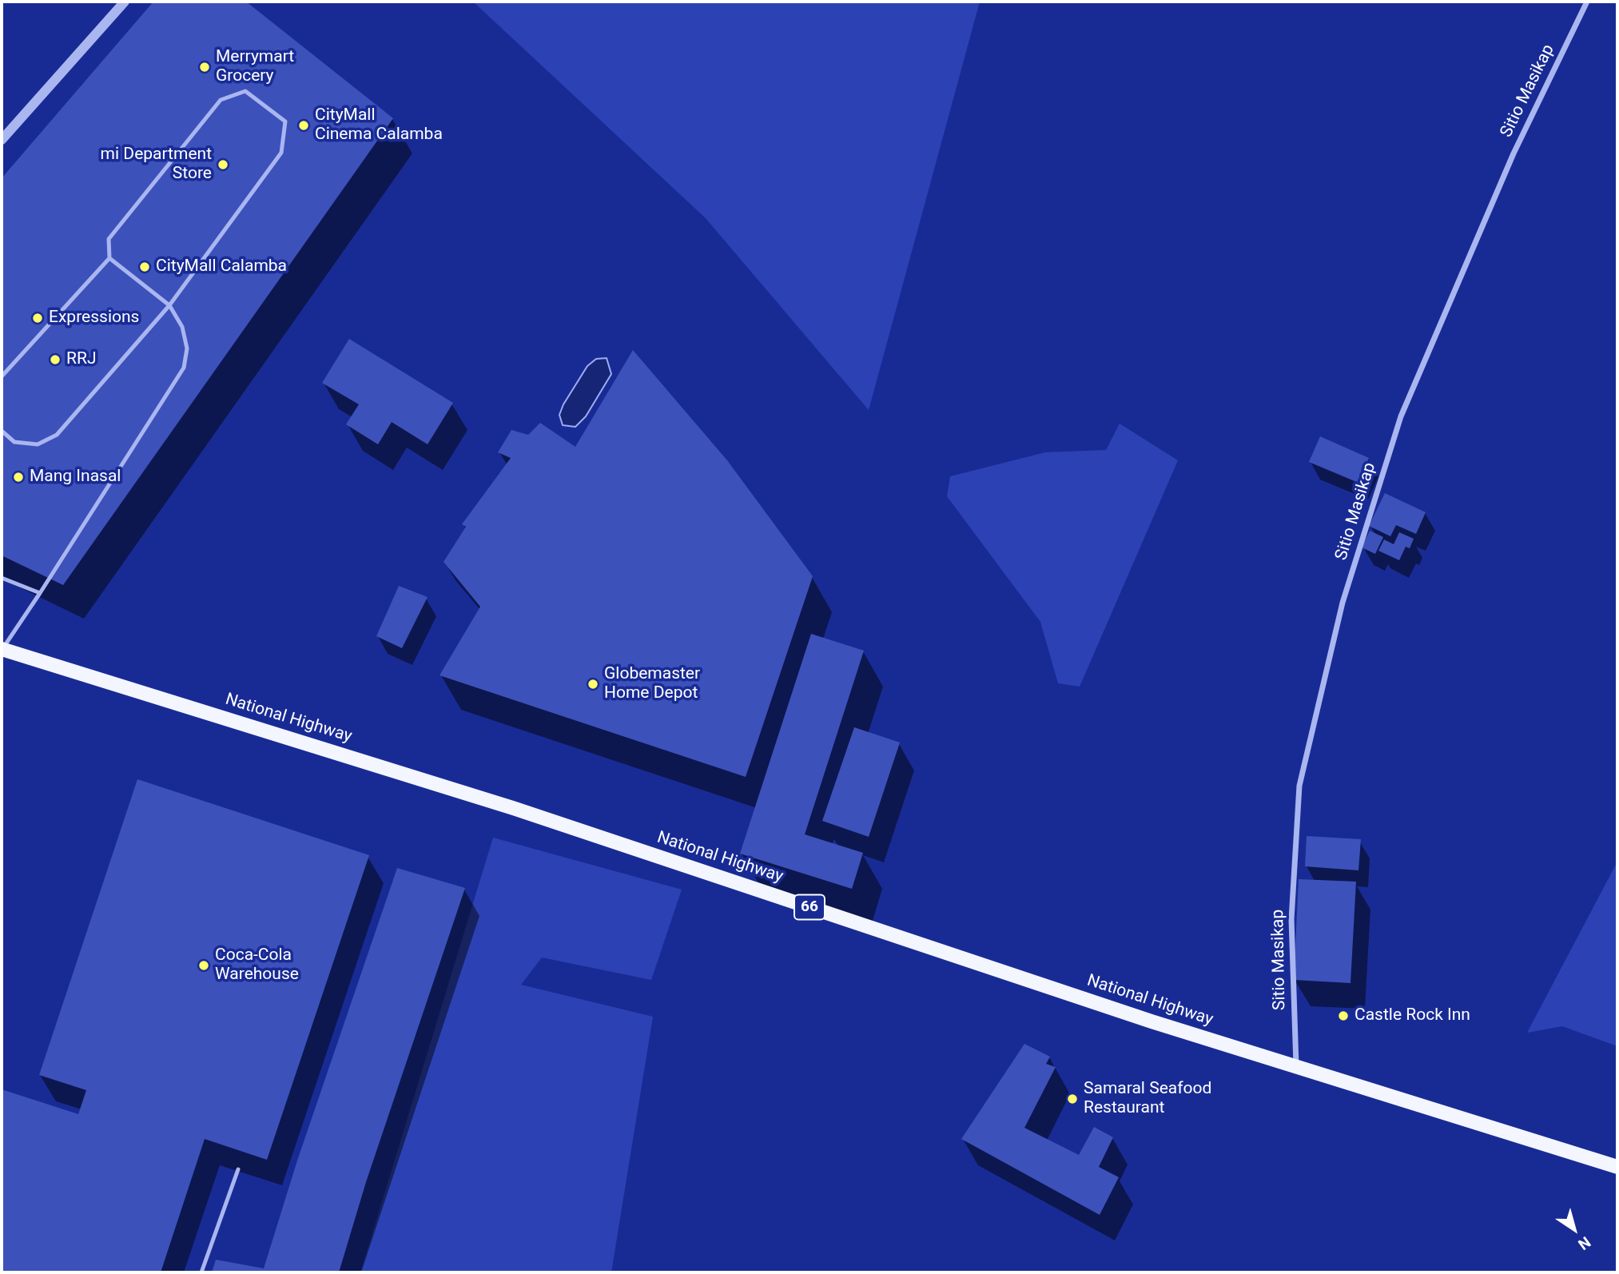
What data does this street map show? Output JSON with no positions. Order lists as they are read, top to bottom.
{
  "streets": {
    "main road": ["National Highway", "66"],
    "street": ["Sitio Masikap"]
  },
  "crossings": [
    ["Sitio Masikap", "National Highway"]
  ],
  "places": [
    "Merrymart Grocery",
    "CityMall Cinema Calamba",
    "mi Department Store",
    "CityMall Calamba",
    "Expressions",
    "RRJ",
    "Mang Inasal",
    "Globemaster Home Depot",
    "Coca-Cola Warehouse",
    "Castle Rock Inn",
    "Samaral Seafood Restaurant"
  ],
  "north": "bottom right"
}
